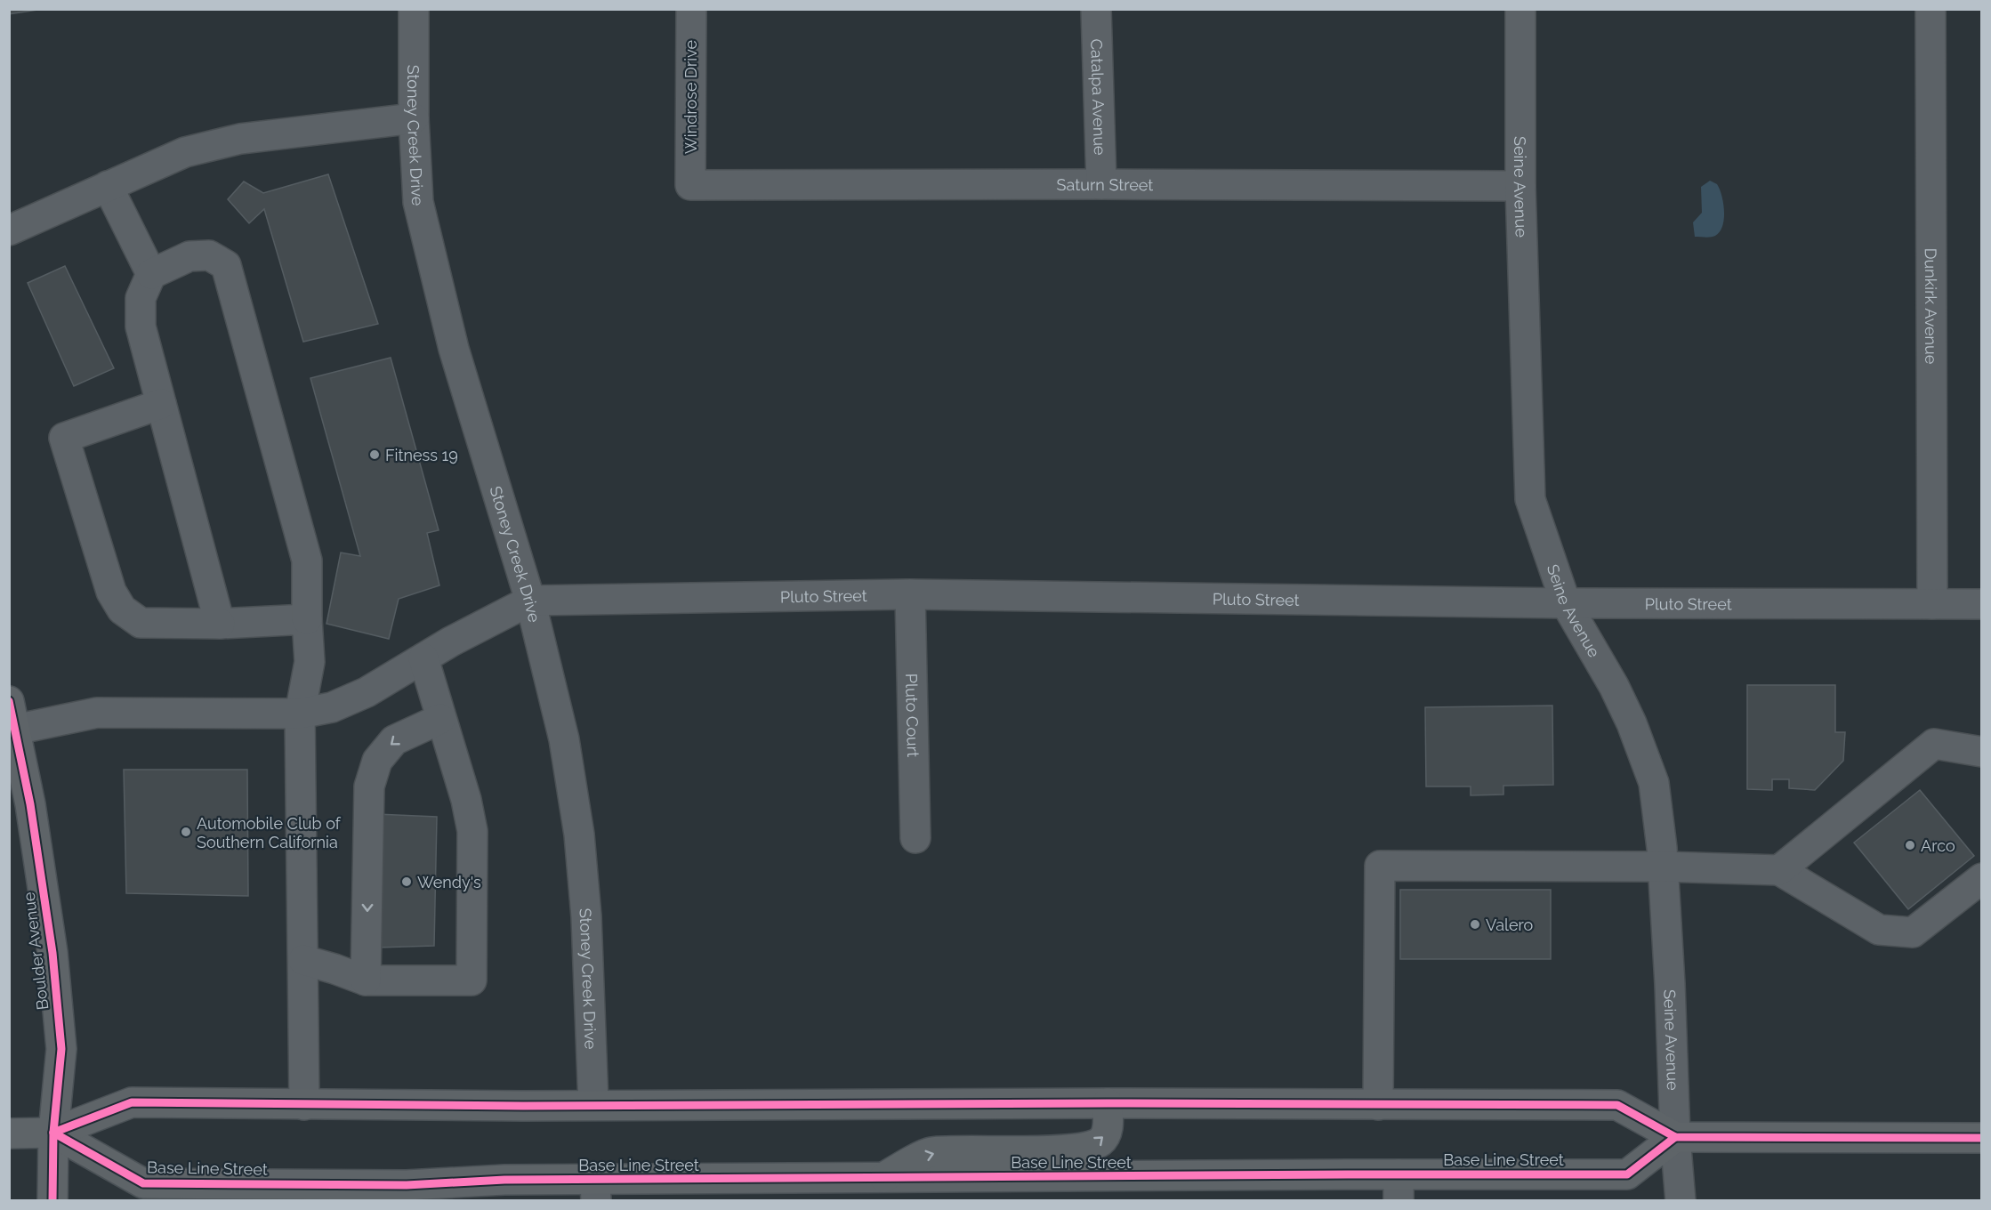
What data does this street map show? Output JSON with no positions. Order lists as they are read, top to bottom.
{
  "streets": {
    "main road": ["Boulder Avenue", "Base Line Street"],
    "street": [
      "Windrose Drive",
      "Catalpa Avenue",
      "Stoney Creek Drive",
      "Saturn Street",
      "Seine Avenue",
      "Dunkirk Avenue",
      "Pluto Street",
      "Pluto Court"
    ]
  },
  "crossings": [
    ["Windrose Drive", "Saturn Street"],
    ["Catalpa Avenue", "Saturn Street"],
    ["Stoney Creek Drive", "Pluto Street"],
    ["Saturn Street", "Seine Avenue"],
    ["Seine Avenue", "Pluto Street"],
    ["Seine Avenue", "Base Line Street"],
    ["Dunkirk Avenue", "Pluto Street"],
    ["Pluto Street", "Pluto Court"],
    ["Boulder Avenue", "Base Line Street"]
  ],
  "places": [
    "Fitness 19",
    "Automobile Club of Southern California",
    "Arco",
    "Wendy's",
    "Valero"
  ]
}
